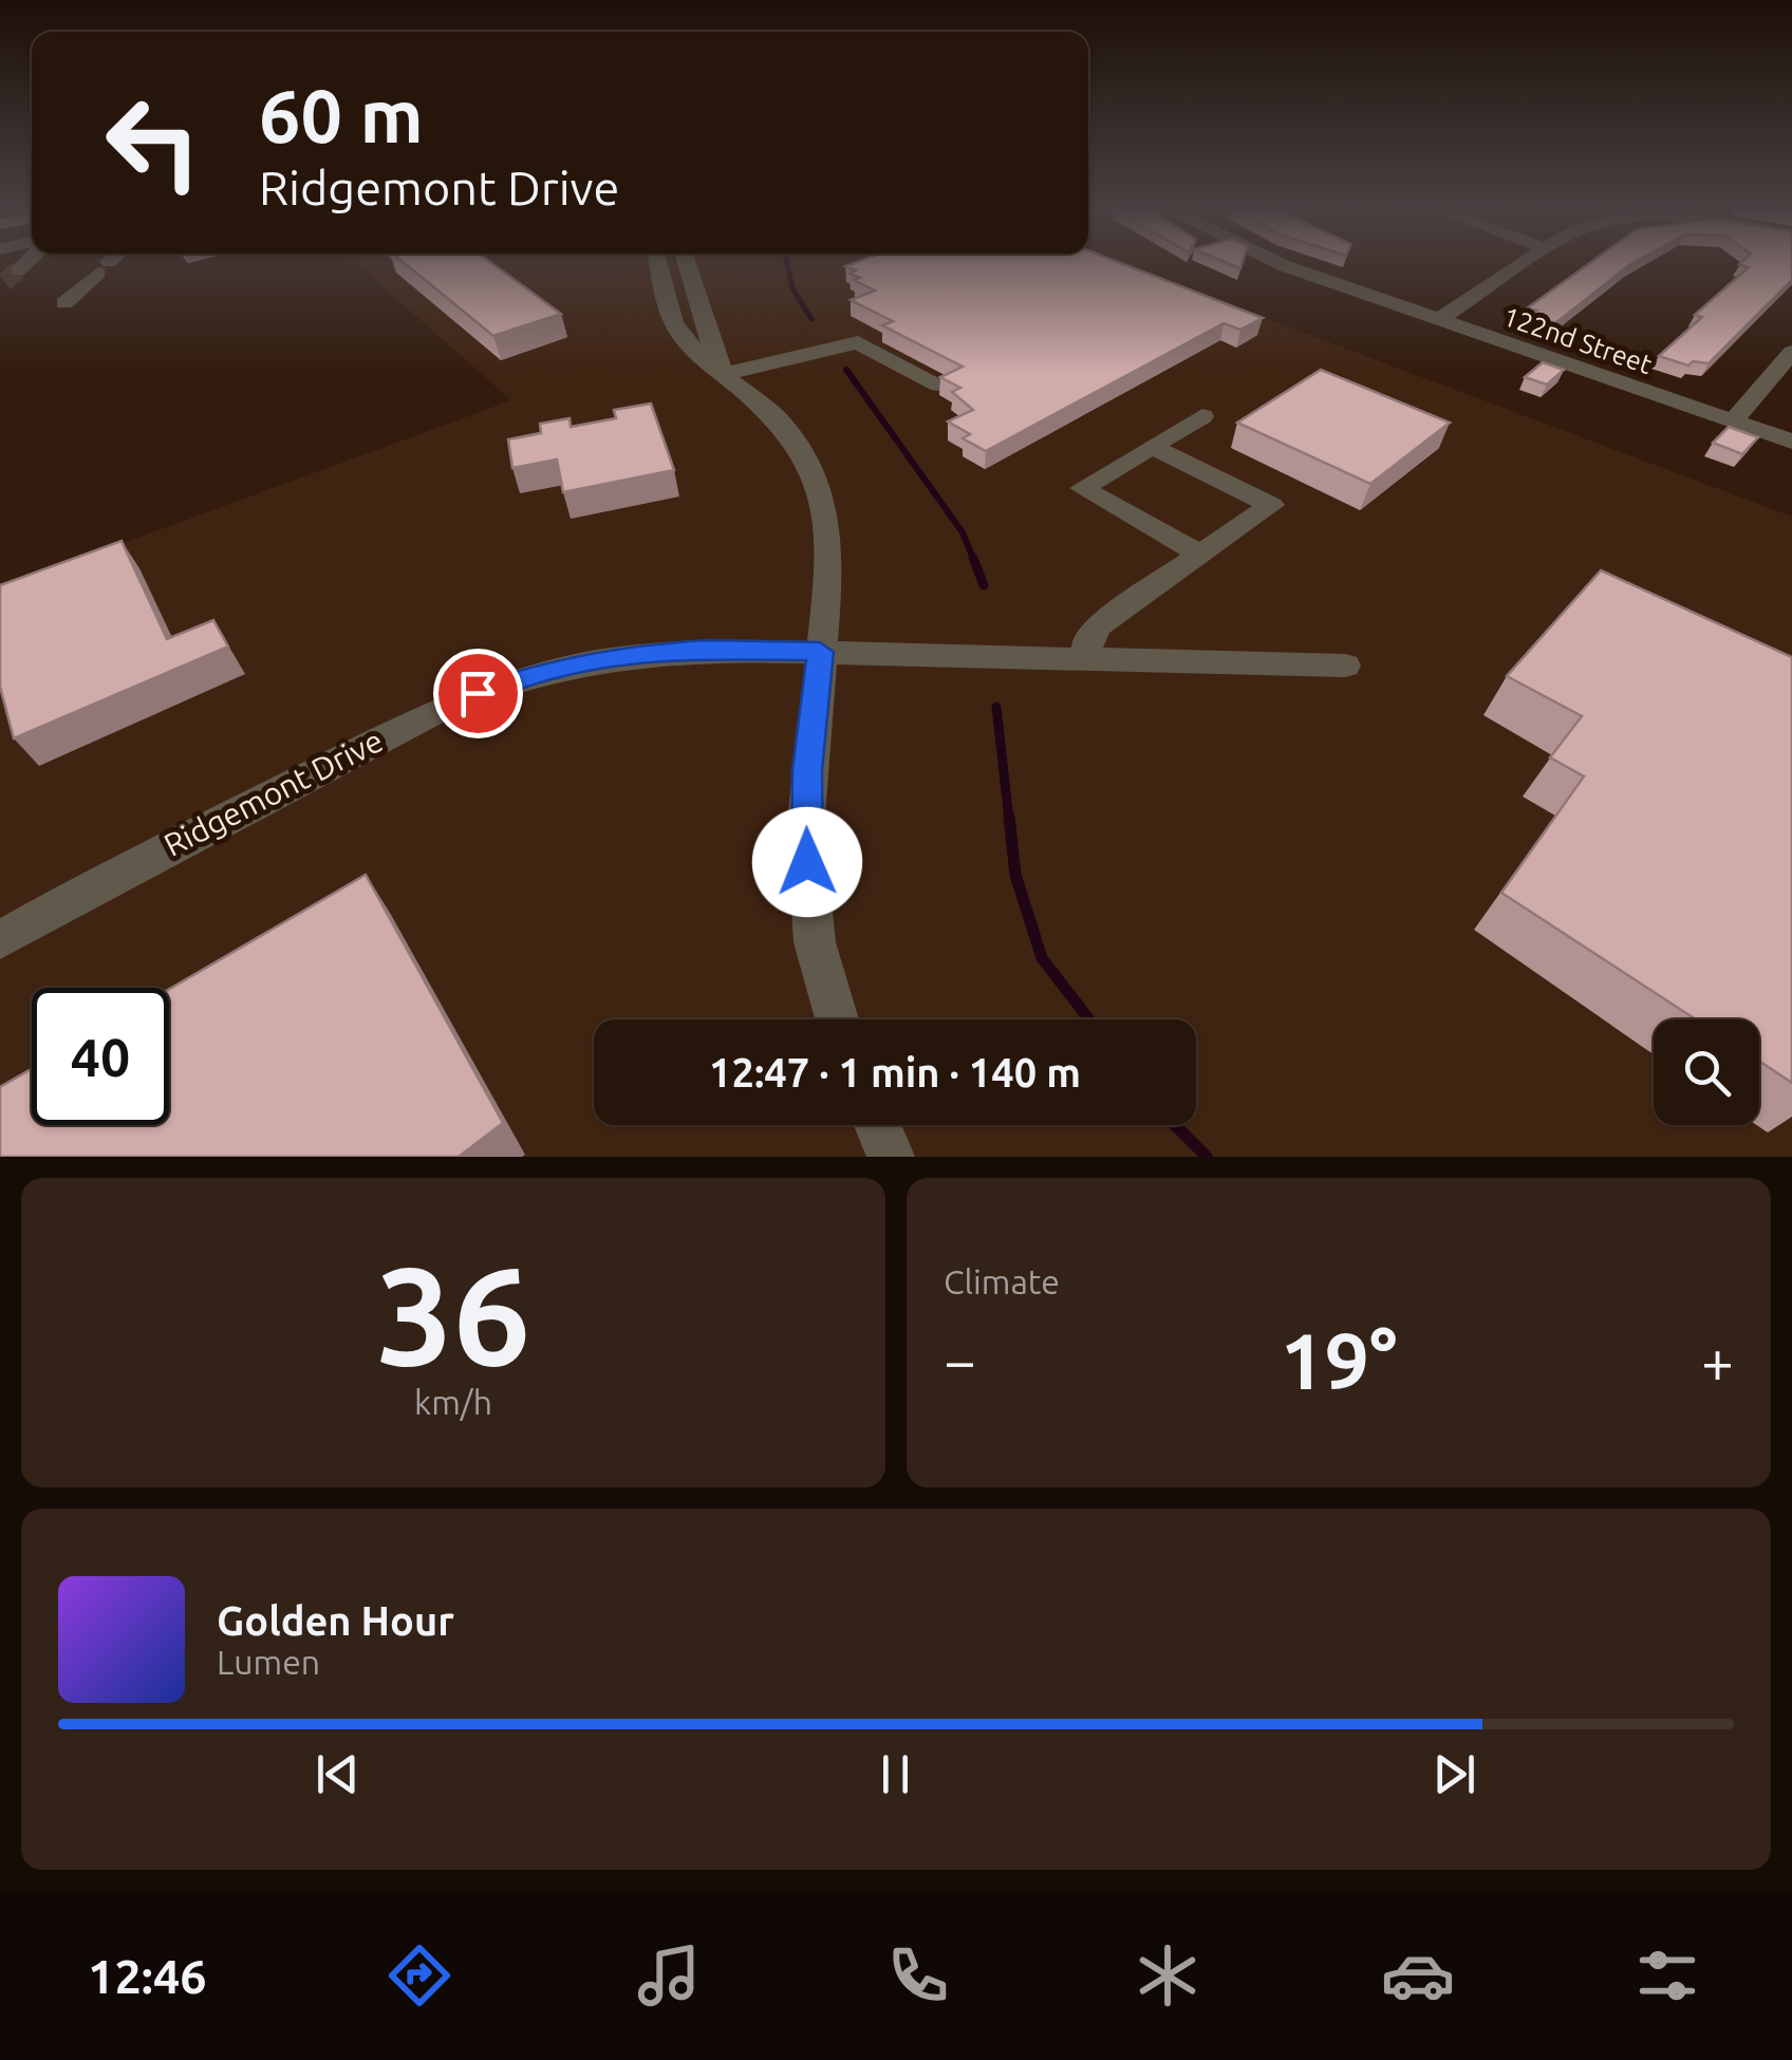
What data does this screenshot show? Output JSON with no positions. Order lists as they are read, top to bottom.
{
  "streets": {
    "street": ["122nd Street", "Ridgemont Drive"]
  },
  "page": {
    "turn": ["60 m", "Ridgemont Drive"],
    "limit": "40",
    "trip": "12:47 · 1 min · 140 m",
    "tile": [
      ["36", "km/h"],
      "Climate"
    ],
    "heat": ["−", "19°", "+"],
    "song": ["Golden Hour", "Lumen"],
    "tabs": "12:46"
  }
}
